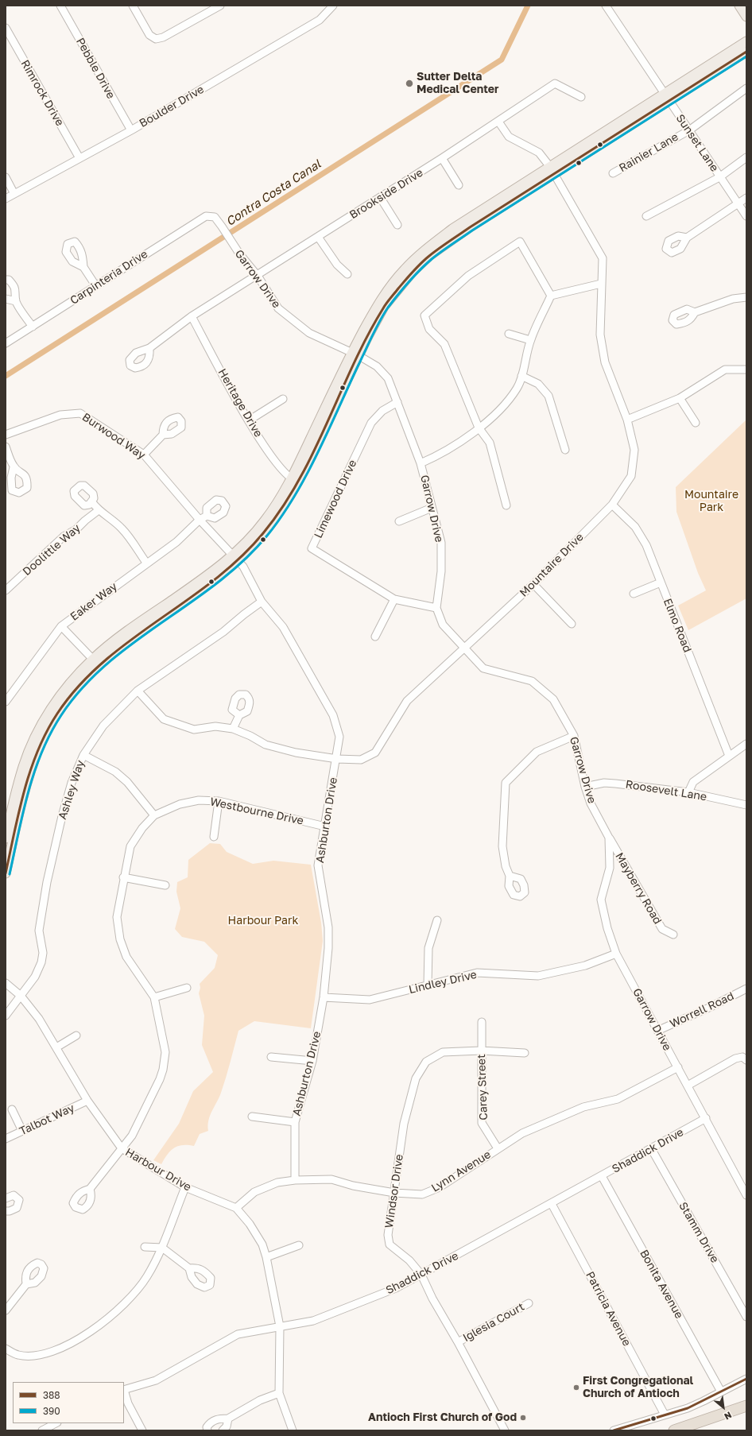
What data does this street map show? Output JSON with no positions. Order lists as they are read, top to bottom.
{
  "streets": {
    "street": [
      "Pebble Drive",
      "Rimrock Drive",
      "Boulder Drive",
      "Sunset Lane",
      "Rainier Lane",
      "Brookside Drive",
      "Carpinteria Drive",
      "Garrow Drive",
      "Heritage Drive",
      "Burwood Way",
      "Limewood Drive",
      "Doolittle Way",
      "Mountaire Drive",
      "Eaker Way",
      "Elmo Road",
      "Ashley Way",
      "Roosevelt Lane",
      "Westbourne Drive",
      "Ashburton Drive",
      "Mayberry Road",
      "Lindley Drive",
      "Worrell Road",
      "Carey Street",
      "Talbot Way",
      "Shaddick Drive",
      "Harbour Drive",
      "Lynn Avenue",
      "Windsor Drive",
      "Stamm Drive",
      "Bonita Avenue",
      "Patricia Avenue",
      "Iglesia Court"
    ]
  },
  "crossings": [
    ["Pebble Drive", "Boulder Drive"],
    ["Rimrock Drive", "Boulder Drive"],
    ["Sunset Lane", "Rainier Lane"],
    ["Brookside Drive", "Garrow Drive"],
    ["Brookside Drive", "Heritage Drive"],
    ["Brookside Drive", "Mountaire Drive"],
    ["Carpinteria Drive", "Garrow Drive"],
    ["Garrow Drive", "Limewood Drive"],
    ["Garrow Drive", "Mountaire Drive"],
    ["Garrow Drive", "Roosevelt Lane"],
    ["Garrow Drive", "Mayberry Road"],
    ["Garrow Drive", "Lindley Drive"],
    ["Garrow Drive", "Worrell Road"],
    ["Garrow Drive", "Shaddick Drive"],
    ["Garrow Drive", "Lynn Avenue"],
    ["Burwood Way", "Eaker Way"],
    ["Burwood Way", "Ashburton Drive"],
    ["Mountaire Drive", "Elmo Road"],
    ["Mountaire Drive", "Ashley Way"],
    ["Mountaire Drive", "Ashburton Drive"],
    ["Ashley Way", "Ashburton Drive"],
    ["Ashley Way", "Harbour Drive"],
    ["Westbourne Drive", "Ashburton Drive"],
    ["Westbourne Drive", "Harbour Drive"],
    ["Ashburton Drive", "Lindley Drive"],
    ["Ashburton Drive", "Lynn Avenue"],
    ["Carey Street", "Lynn Avenue"],
    ["Carey Street", "Windsor Drive"],
    ["Talbot Way", "Harbour Drive"],
    ["Shaddick Drive", "Harbour Drive"],
    ["Shaddick Drive", "Windsor Drive"],
    ["Shaddick Drive", "Stamm Drive"],
    ["Shaddick Drive", "Bonita Avenue"],
    ["Shaddick Drive", "Patricia Avenue"],
    ["Harbour Drive", "Lynn Avenue"],
    ["Lynn Avenue", "Windsor Drive"],
    ["Windsor Drive", "Iglesia Court"]
  ],
  "water": ["Contra Costa Canal"],
  "parks": ["Mountaire Park", "Harbour Park"],
  "places": ["Sutter Delta Medical Center", "First Congregational Church of Antioch", "Antioch First Church of God"],
  "lines": ["transit line 388", "transit line 390"],
  "legend": ["388", "390"],
  "north": "bottom right"
}
